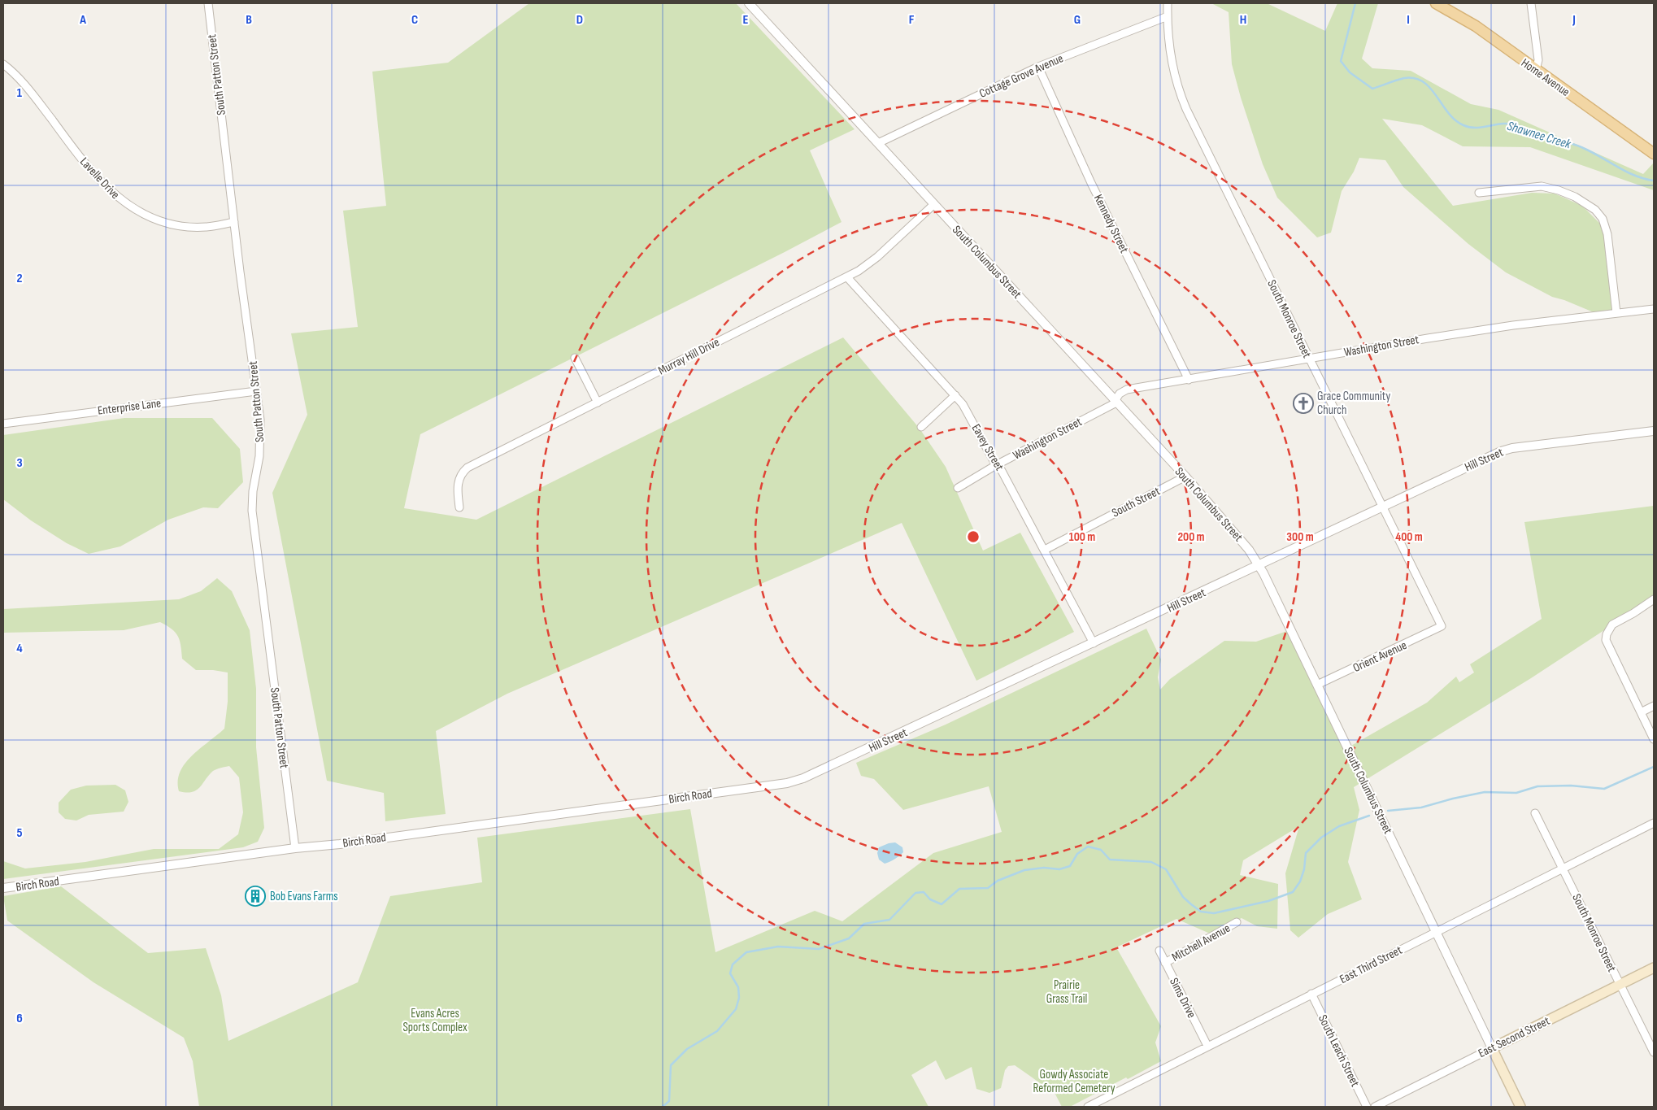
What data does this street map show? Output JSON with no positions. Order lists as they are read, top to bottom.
{
  "streets": {
    "main road": ["Home Avenue", "South Columbus Street", "East Second Street"],
    "street": [
      "South Patton Street",
      "Cottage Grove Avenue",
      "Lavelle Drive",
      "Kennedy Street",
      "South Monroe Street",
      "Washington Street",
      "Murray Hill Drive",
      "Enterprise Lane",
      "Eavey Street",
      "Hill Street",
      "South Street",
      "Orient Avenue",
      "Birch Road",
      "Mitchell Avenue",
      "East Third Street",
      "Sims Drive",
      "South Leach Street"
    ]
  },
  "crossings": [
    ["South Patton Street", "Lavelle Drive"],
    ["South Patton Street", "Enterprise Lane"],
    ["South Patton Street", "Birch Road"],
    ["Cottage Grove Avenue", "Kennedy Street"],
    ["Cottage Grove Avenue", "South Columbus Street"],
    ["Cottage Grove Avenue", "South Monroe Street"],
    ["Kennedy Street", "Washington Street"],
    ["South Columbus Street", "Washington Street"],
    ["South Columbus Street", "Murray Hill Drive"],
    ["South Columbus Street", "Hill Street"],
    ["South Columbus Street", "South Street"],
    ["South Columbus Street", "Orient Avenue"],
    ["South Columbus Street", "East Third Street"],
    ["South Columbus Street", "East Second Street"],
    ["South Monroe Street", "Washington Street"],
    ["South Monroe Street", "Hill Street"],
    ["South Monroe Street", "Orient Avenue"],
    ["South Monroe Street", "East Third Street"],
    ["South Monroe Street", "East Second Street"],
    ["Washington Street", "Eavey Street"],
    ["Murray Hill Drive", "Eavey Street"],
    ["Eavey Street", "Hill Street"],
    ["Eavey Street", "South Street"],
    ["Hill Street", "Birch Road"],
    ["Mitchell Avenue", "Sims Drive"],
    ["East Third Street", "Sims Drive"],
    ["East Third Street", "South Leach Street"]
  ],
  "water": ["Shawnee Creek"],
  "parks": ["Prairie Grass Trail", "Evans Acres Sports Complex", "Gowdy Associate Reformed Cemetery"],
  "places": {
    "church": ["Grace Community Church"],
    "building": ["Bob Evans Farms"]
  },
  "grid": {
    "columns": [
      "A",
      "B",
      "C",
      "D",
      "E",
      "F",
      "G",
      "H",
      "I",
      "J"
    ],
    "rows": [
      "1",
      "2",
      "3",
      "4",
      "5",
      "6"
    ]
  },
  "rings": [
    "100 m",
    "200 m",
    "300 m",
    "400 m"
  ]
}
